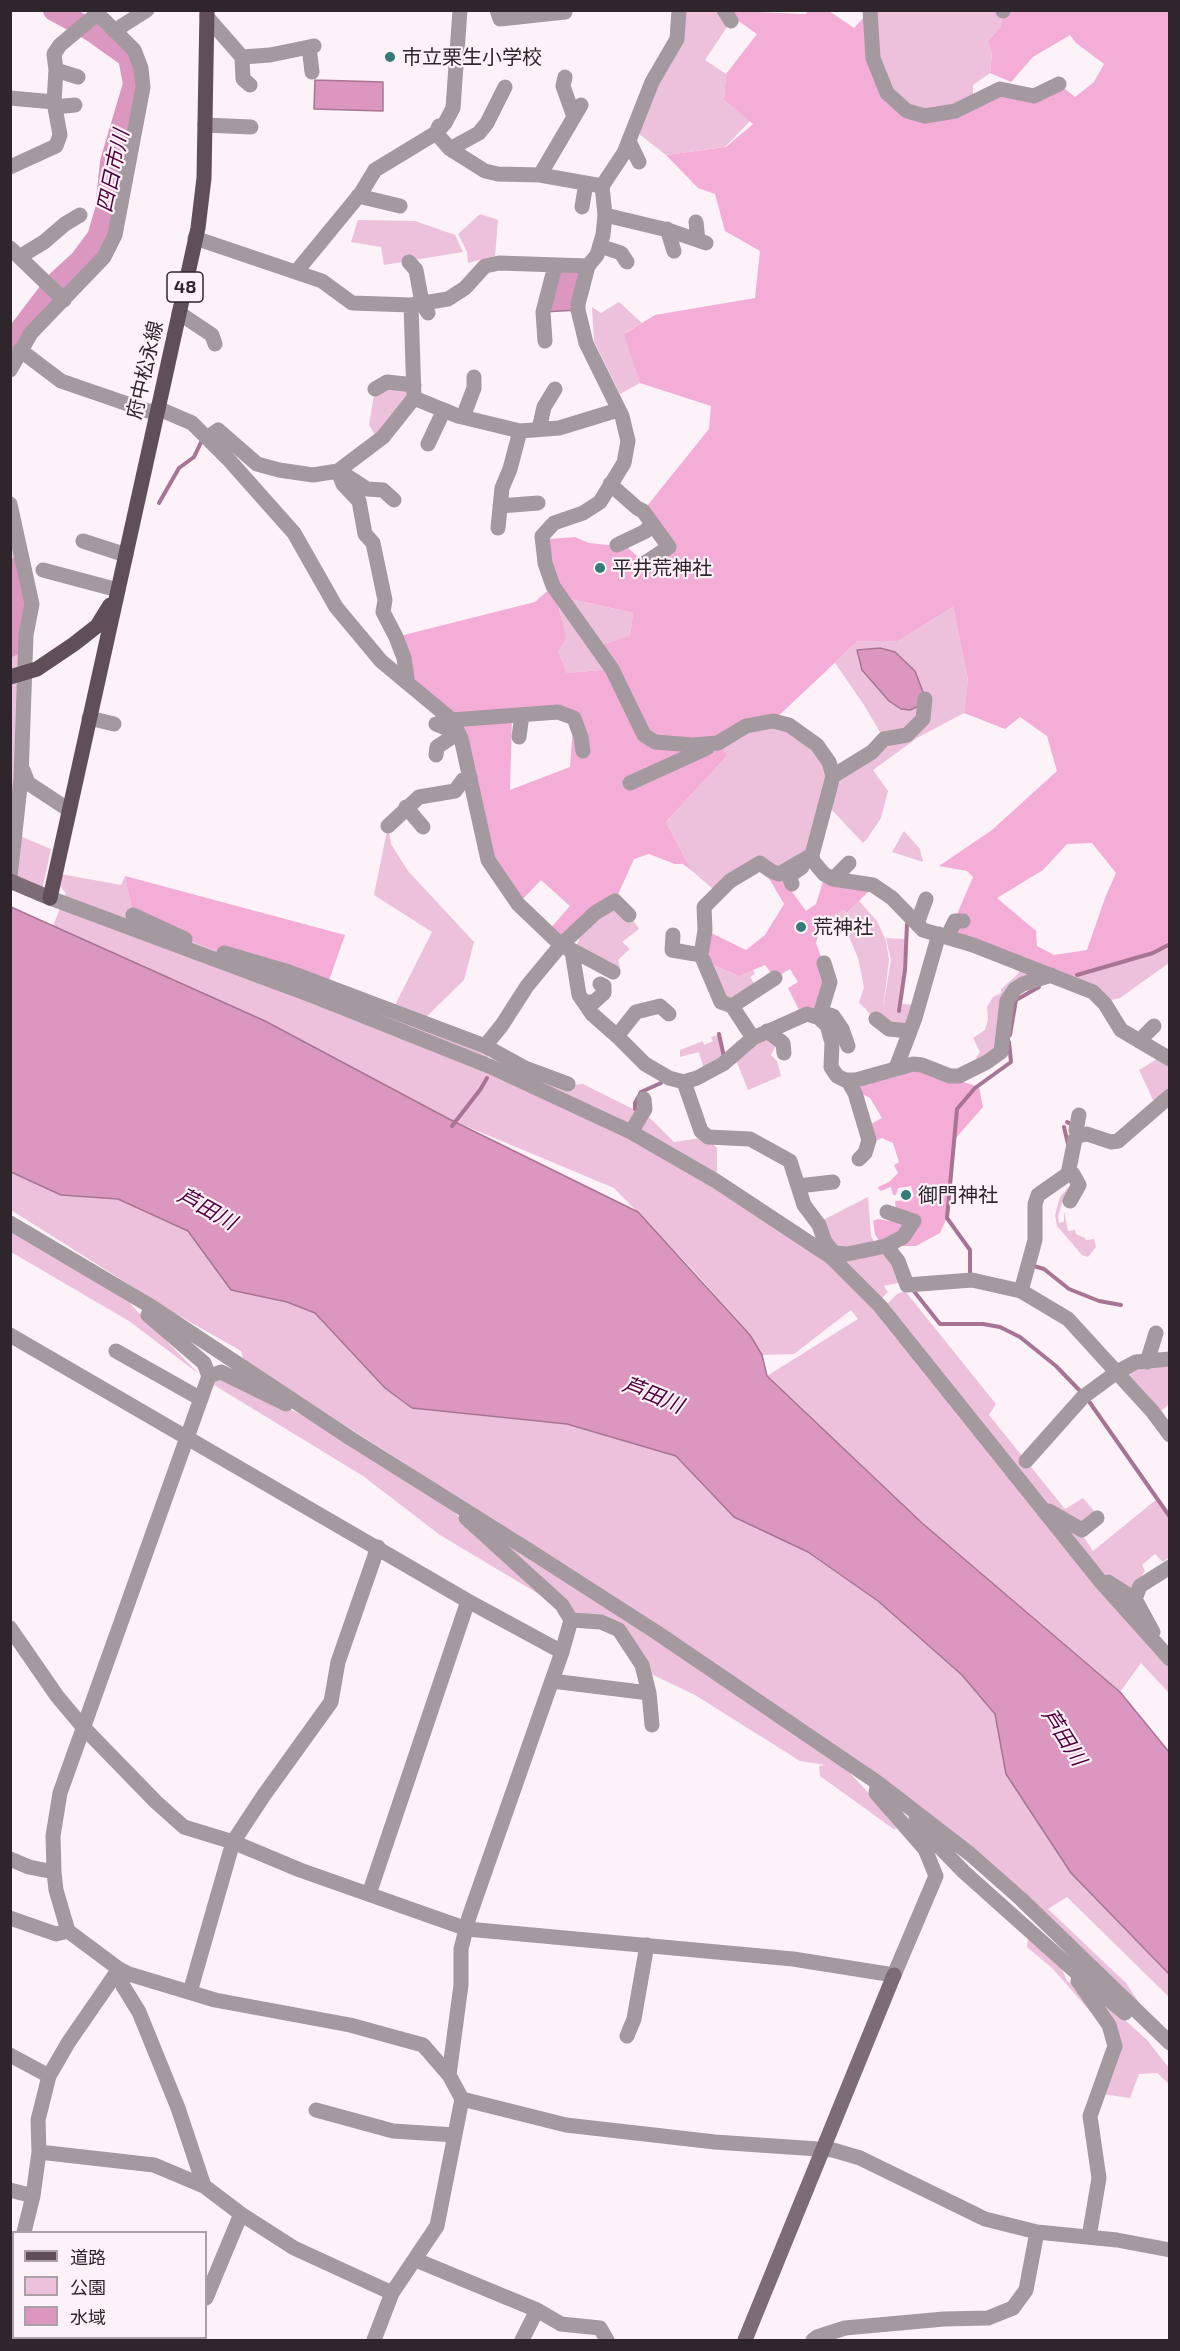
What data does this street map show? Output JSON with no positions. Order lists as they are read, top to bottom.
{
  "streets": {
    "main road": ["48", "府中松永線"]
  },
  "water": ["四日市川", "芦田川"],
  "places": [
    "市立栗生小学校",
    "平井荒神社",
    "荒神社",
    "御門神社"
  ],
  "legend": ["道路", "公園", "水域"]
}
